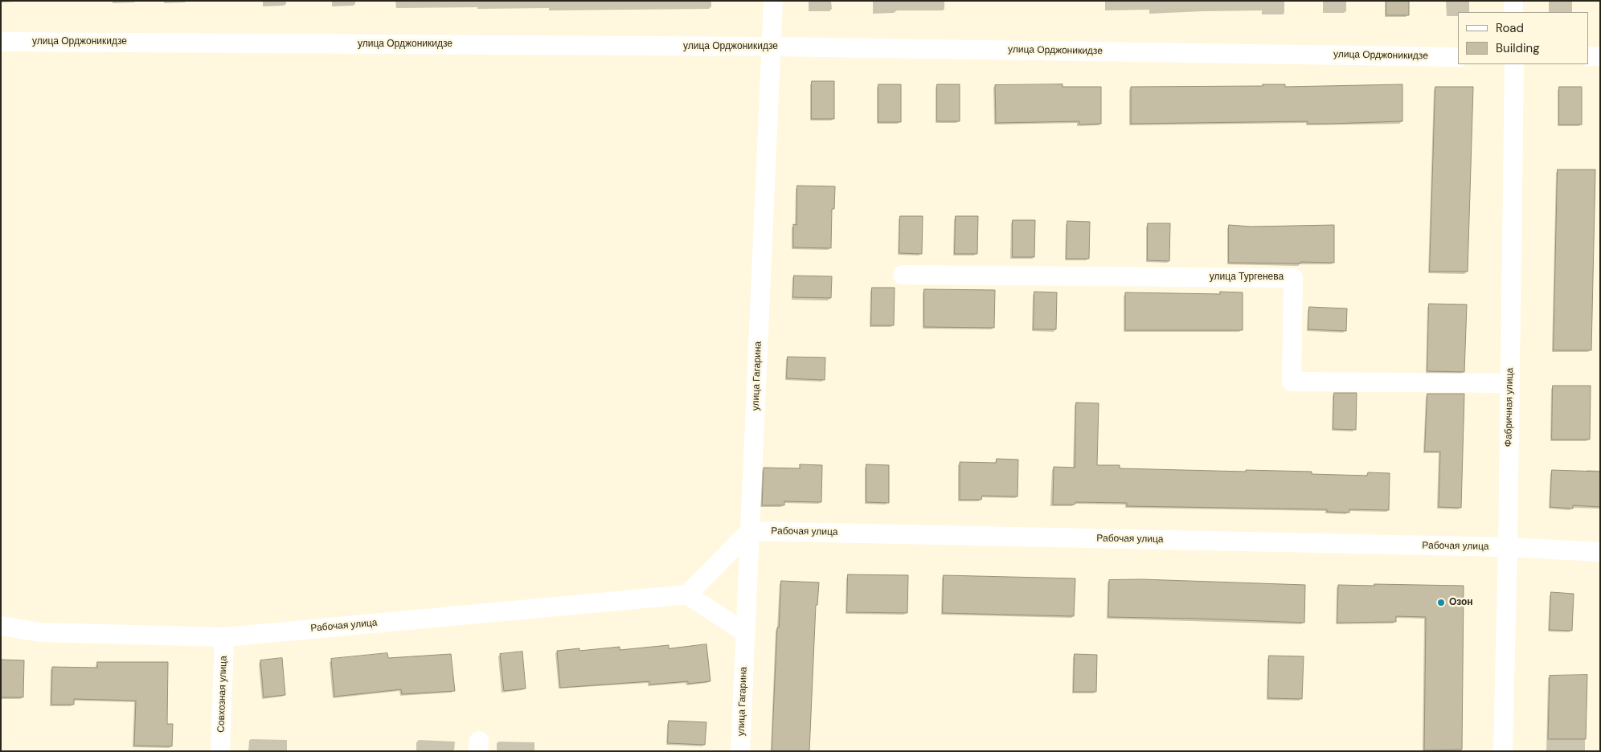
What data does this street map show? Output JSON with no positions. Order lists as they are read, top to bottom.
{
  "streets": {
    "street": [
      "улица Орджоникидзе",
      "улица Тургенева",
      "улица Гагарина",
      "Фабричная улица",
      "Рабочая улица",
      "Совхозная улица"
    ]
  },
  "crossings": [
    ["улица Орджоникидзе", "улица Гагарина"],
    ["улица Тургенева", "Фабричная улица"],
    ["улица Гагарина", "Рабочая улица"],
    ["Фабричная улица", "Рабочая улица"],
    ["Рабочая улица", "Совхозная улица"]
  ],
  "places": ["Озон"],
  "legend": ["Road", "Building"]
}
